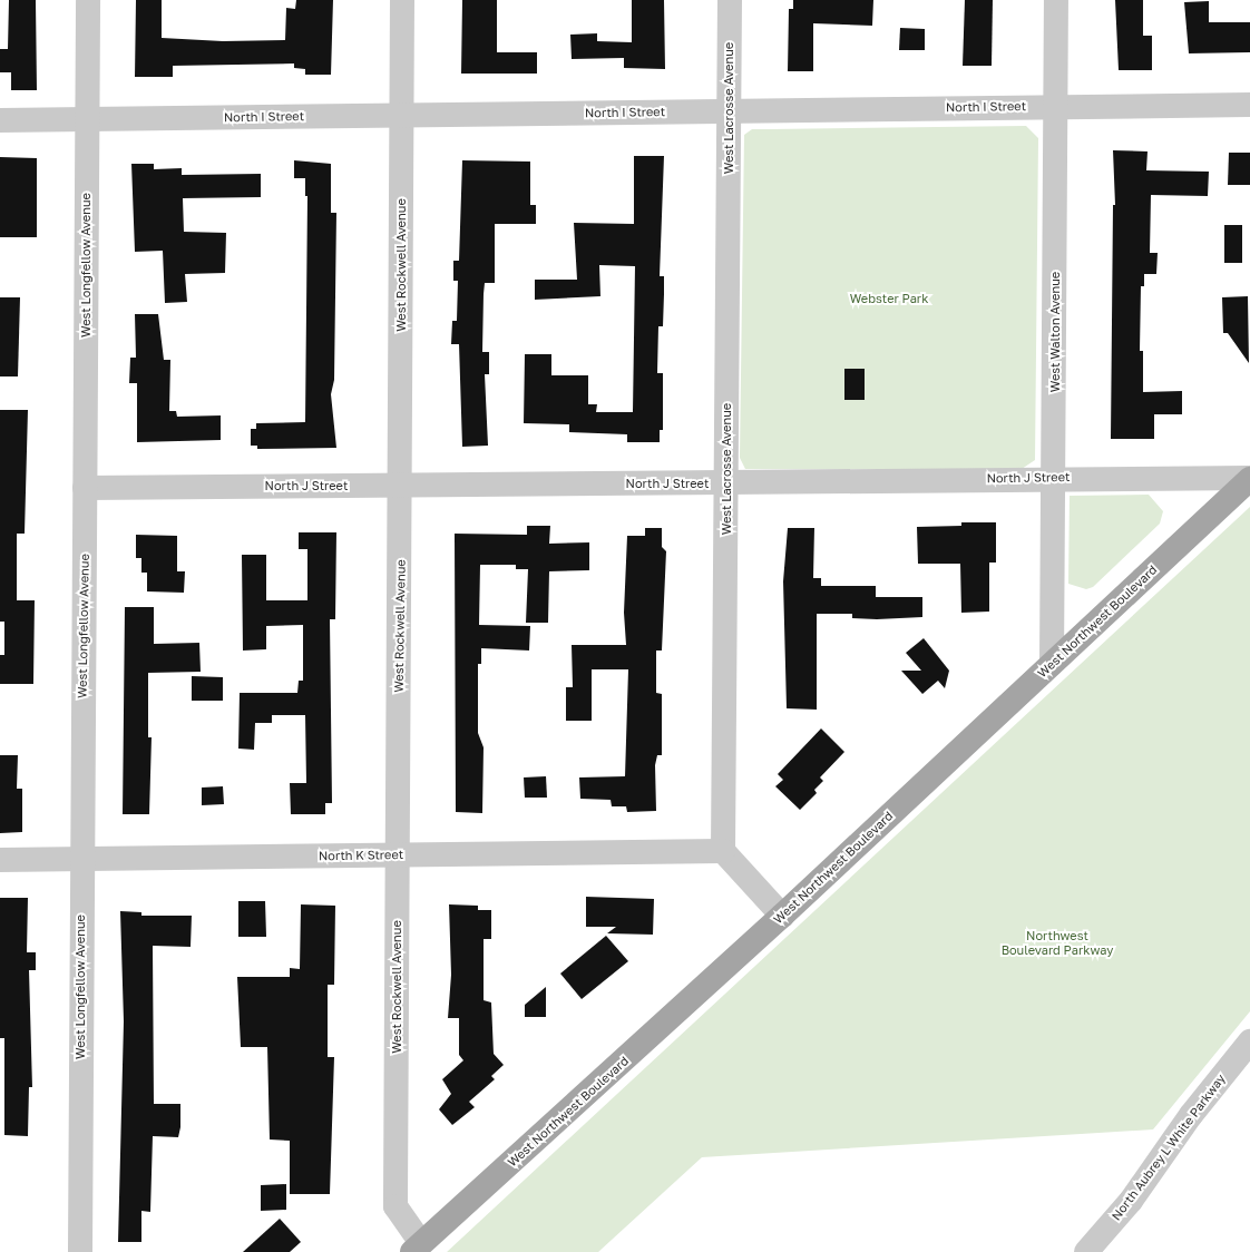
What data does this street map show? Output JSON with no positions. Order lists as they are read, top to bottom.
{
  "streets": {
    "main road": ["West Northwest Boulevard"],
    "street": [
      "North I Street",
      "West Lacrosse Avenue",
      "West Longfellow Avenue",
      "West Rockwell Avenue",
      "West Walton Avenue",
      "North J Street",
      "North K Street",
      "North Aubrey L White Parkway"
    ]
  },
  "crossings": [
    ["North I Street", "West Lacrosse Avenue"],
    ["North I Street", "West Longfellow Avenue"],
    ["North I Street", "West Rockwell Avenue"],
    ["North I Street", "West Walton Avenue"],
    ["West Lacrosse Avenue", "North J Street"],
    ["West Lacrosse Avenue", "North K Street"],
    ["West Longfellow Avenue", "North J Street"],
    ["West Longfellow Avenue", "North K Street"],
    ["West Rockwell Avenue", "North J Street"],
    ["West Rockwell Avenue", "West Northwest Boulevard"],
    ["West Rockwell Avenue", "North K Street"],
    ["West Walton Avenue", "North J Street"],
    ["West Walton Avenue", "West Northwest Boulevard"],
    ["North J Street", "West Northwest Boulevard"]
  ],
  "parks": ["Webster Park", "Northwest Boulevard Parkway"]
}
